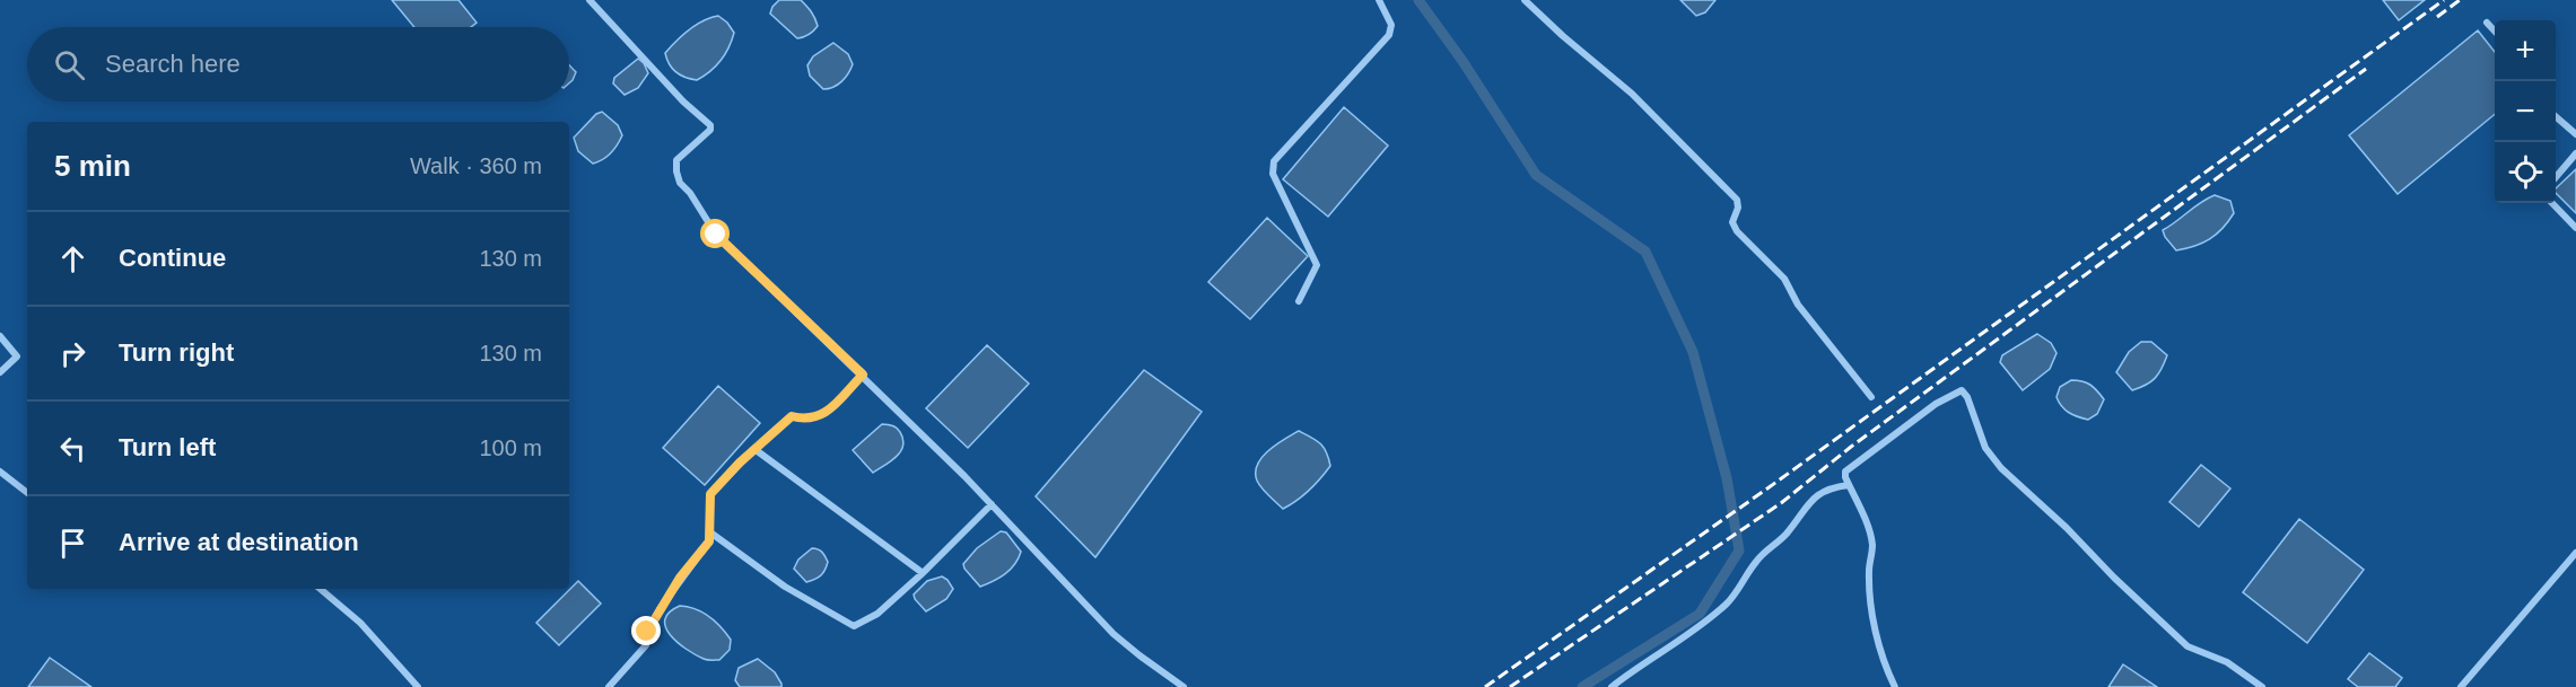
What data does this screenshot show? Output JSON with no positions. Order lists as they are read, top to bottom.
{
  "page": {
    "map_buttons": ["+", "−"],
    "search": "Search here",
    "heading": ["5 min", "Walk · 360 m"],
    "list": [
      ["Continue", "130 m"],
      ["Turn right", "130 m"],
      ["Turn left", "100 m"],
      "Arrive at destination"
    ]
  }
}
